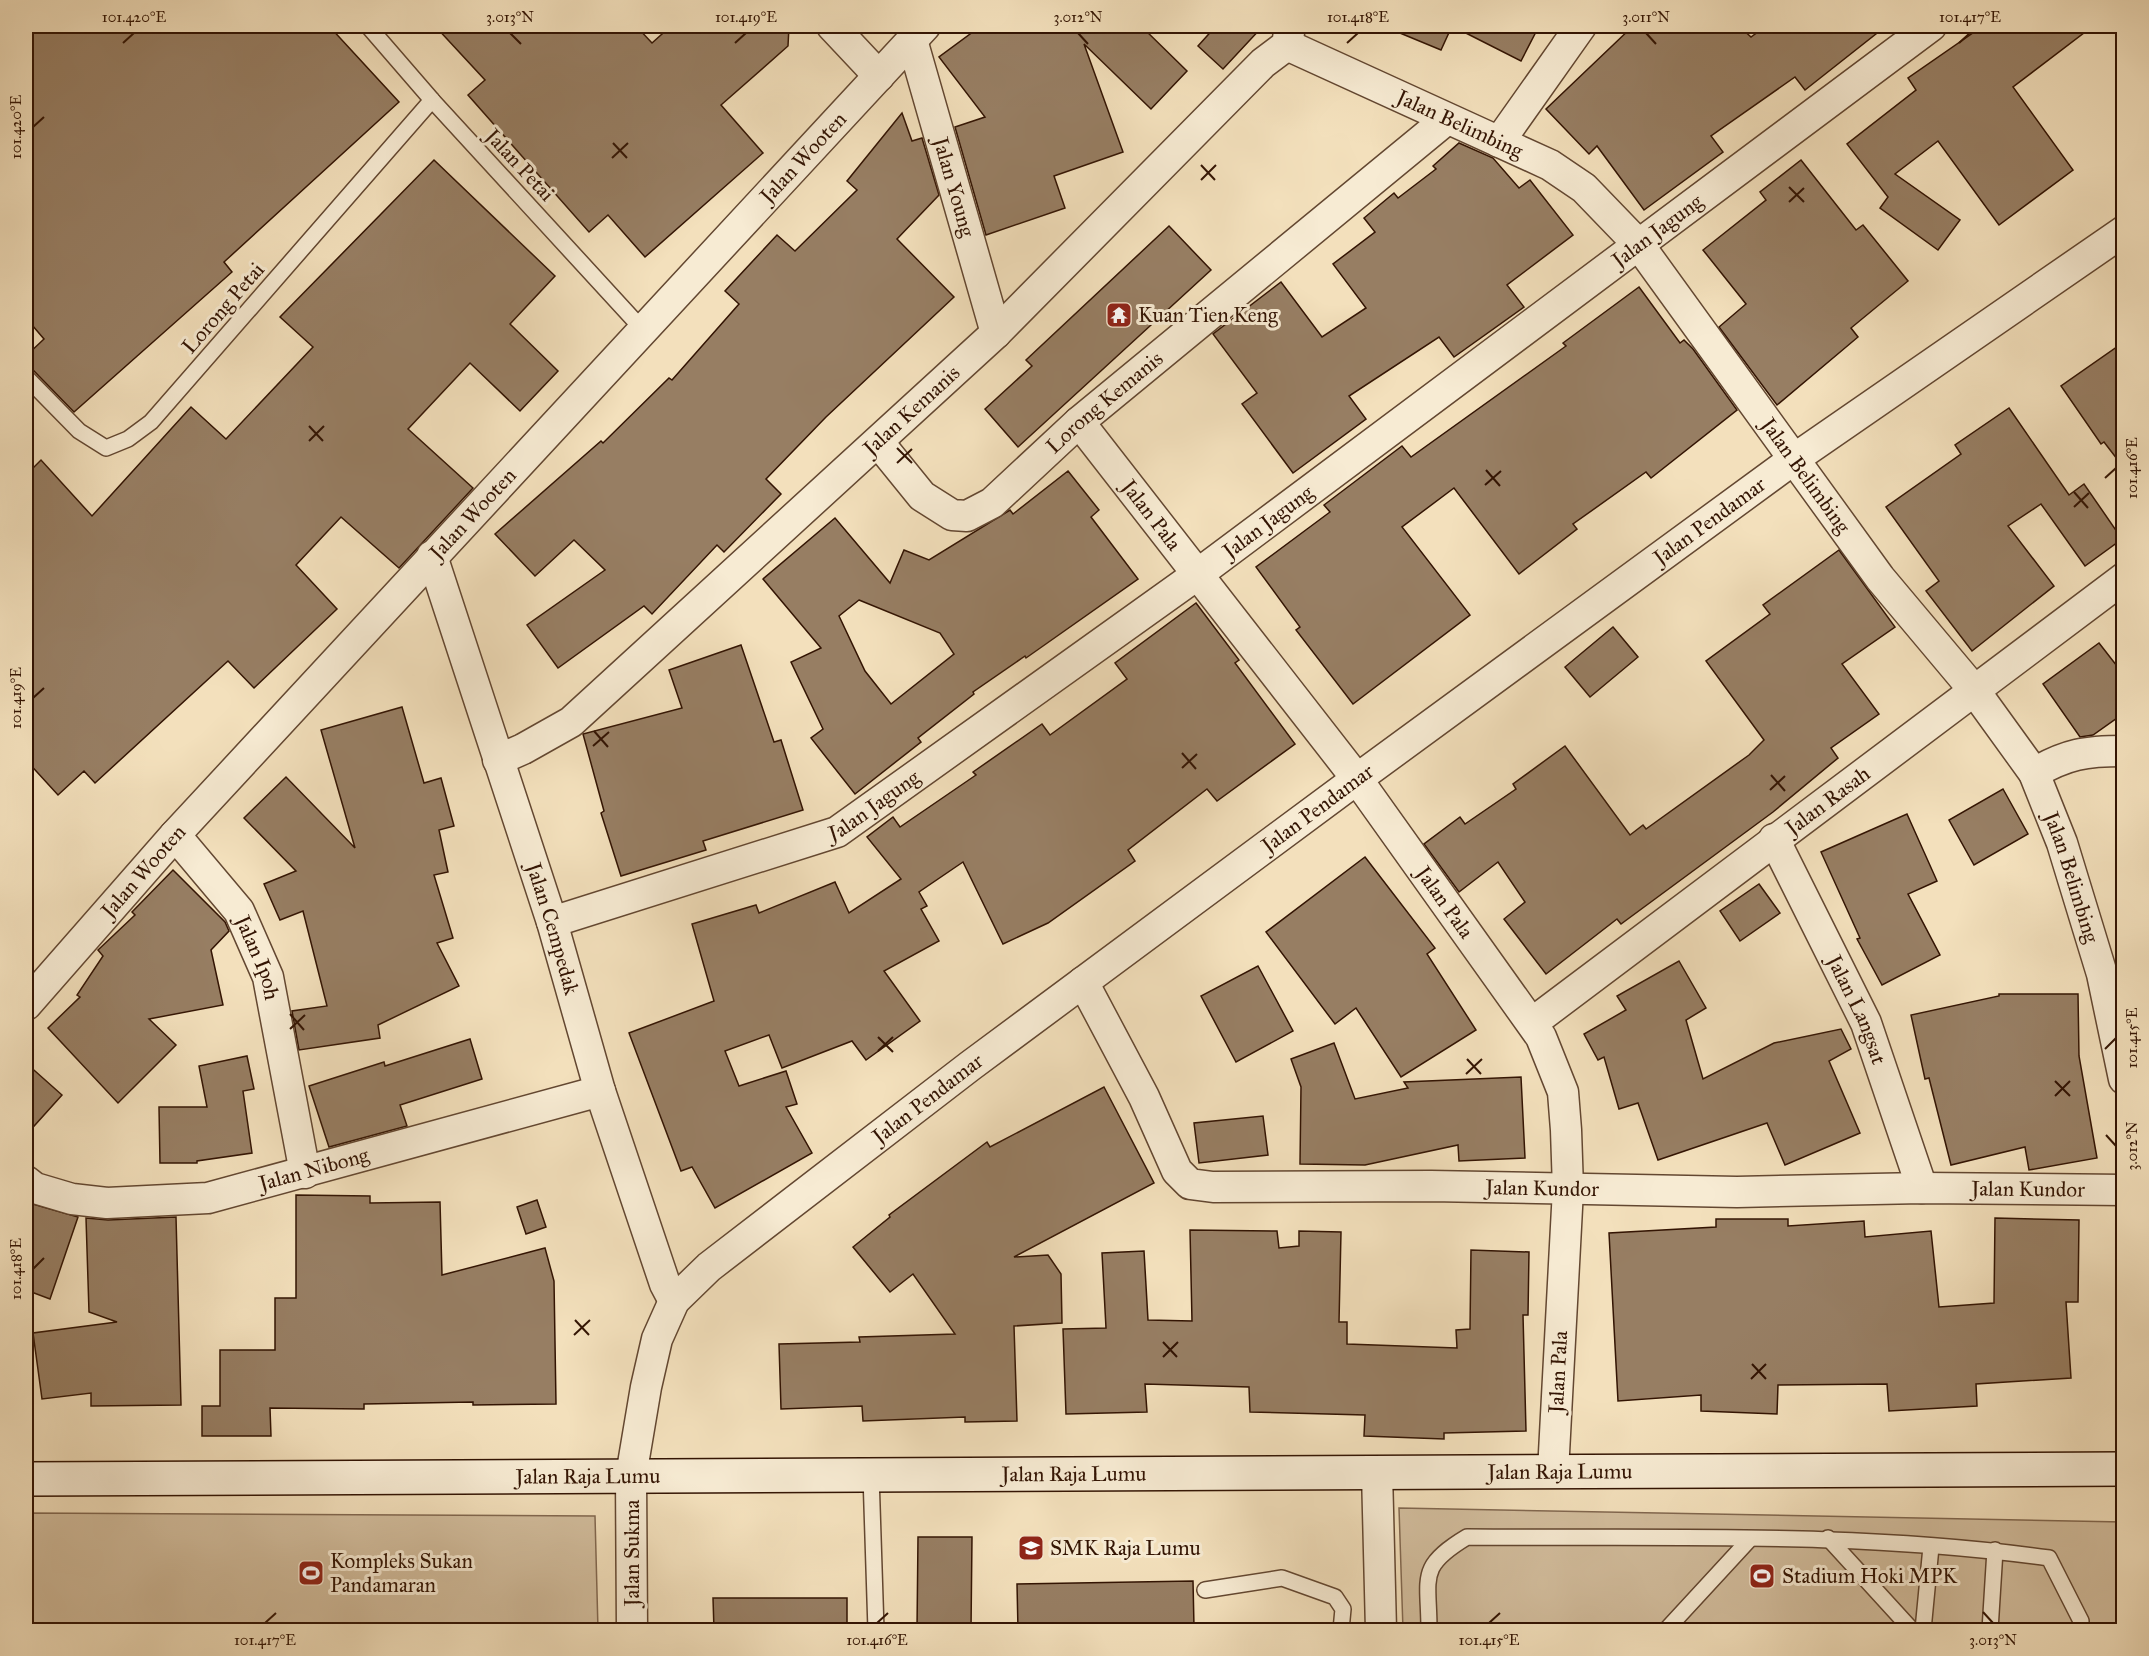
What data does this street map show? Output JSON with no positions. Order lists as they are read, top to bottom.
{
  "streets": {
    "street": [
      "Jalan Belimbing",
      "Jalan Wooten",
      "Jalan Young",
      "Jalan Jagung",
      "Lorong Kemanis",
      "Jalan Kemanis",
      "Jalan Pala",
      "Jalan Pendamar",
      "Jalan Rasah",
      "Jalan Cempedak",
      "Jalan Ipoh",
      "Jalan Langsat",
      "Jalan Nibong",
      "Jalan Kundor",
      "Jalan Raja Lumu",
      "Jalan Sukma"
    ],
    "lane": ["Jalan Petai", "Lorong Petai"]
  },
  "crossings": [
    ["Jalan Belimbing", "Jalan Jagung"],
    ["Jalan Belimbing", "Lorong Kemanis"],
    ["Jalan Belimbing", "Jalan Kemanis"],
    ["Jalan Belimbing", "Jalan Pendamar"],
    ["Jalan Belimbing", "Jalan Rasah"],
    ["Jalan Wooten", "Jalan Petai"],
    ["Jalan Wooten", "Jalan Young"],
    ["Jalan Wooten", "Jalan Cempedak"],
    ["Jalan Wooten", "Jalan Ipoh"],
    ["Jalan Petai", "Lorong Petai"],
    ["Jalan Young", "Jalan Kemanis"],
    ["Jalan Jagung", "Jalan Pala"],
    ["Jalan Jagung", "Jalan Cempedak"],
    ["Lorong Kemanis", "Jalan Kemanis"],
    ["Lorong Kemanis", "Jalan Pala"],
    ["Jalan Kemanis", "Jalan Cempedak"],
    ["Jalan Pala", "Jalan Pendamar"],
    ["Jalan Pala", "Jalan Rasah"],
    ["Jalan Pala", "Jalan Kundor"],
    ["Jalan Pala", "Jalan Raja Lumu"],
    ["Jalan Pendamar", "Jalan Cempedak"],
    ["Jalan Pendamar", "Jalan Kundor"],
    ["Jalan Pendamar", "Jalan Raja Lumu"],
    ["Jalan Pendamar", "Jalan Sukma"],
    ["Jalan Rasah", "Jalan Langsat"],
    ["Jalan Cempedak", "Jalan Nibong"],
    ["Jalan Ipoh", "Jalan Nibong"],
    ["Jalan Langsat", "Jalan Kundor"],
    ["Jalan Raja Lumu", "Jalan Sukma"]
  ],
  "places": {
    "temple": ["Kuan Tien Keng"],
    "school or university": ["SMK Raja Lumu"],
    "sports": ["Kompleks Sukan Pandamaran", "Stadium Hoki MPK"]
  },
  "coordinates": [
    "101.420°E",
    "3.013°N",
    "101.419°E",
    "3.012°N",
    "101.418°E",
    "3.011°N",
    "101.417°E",
    "101.416°E",
    "101.415°E"
  ]
}
